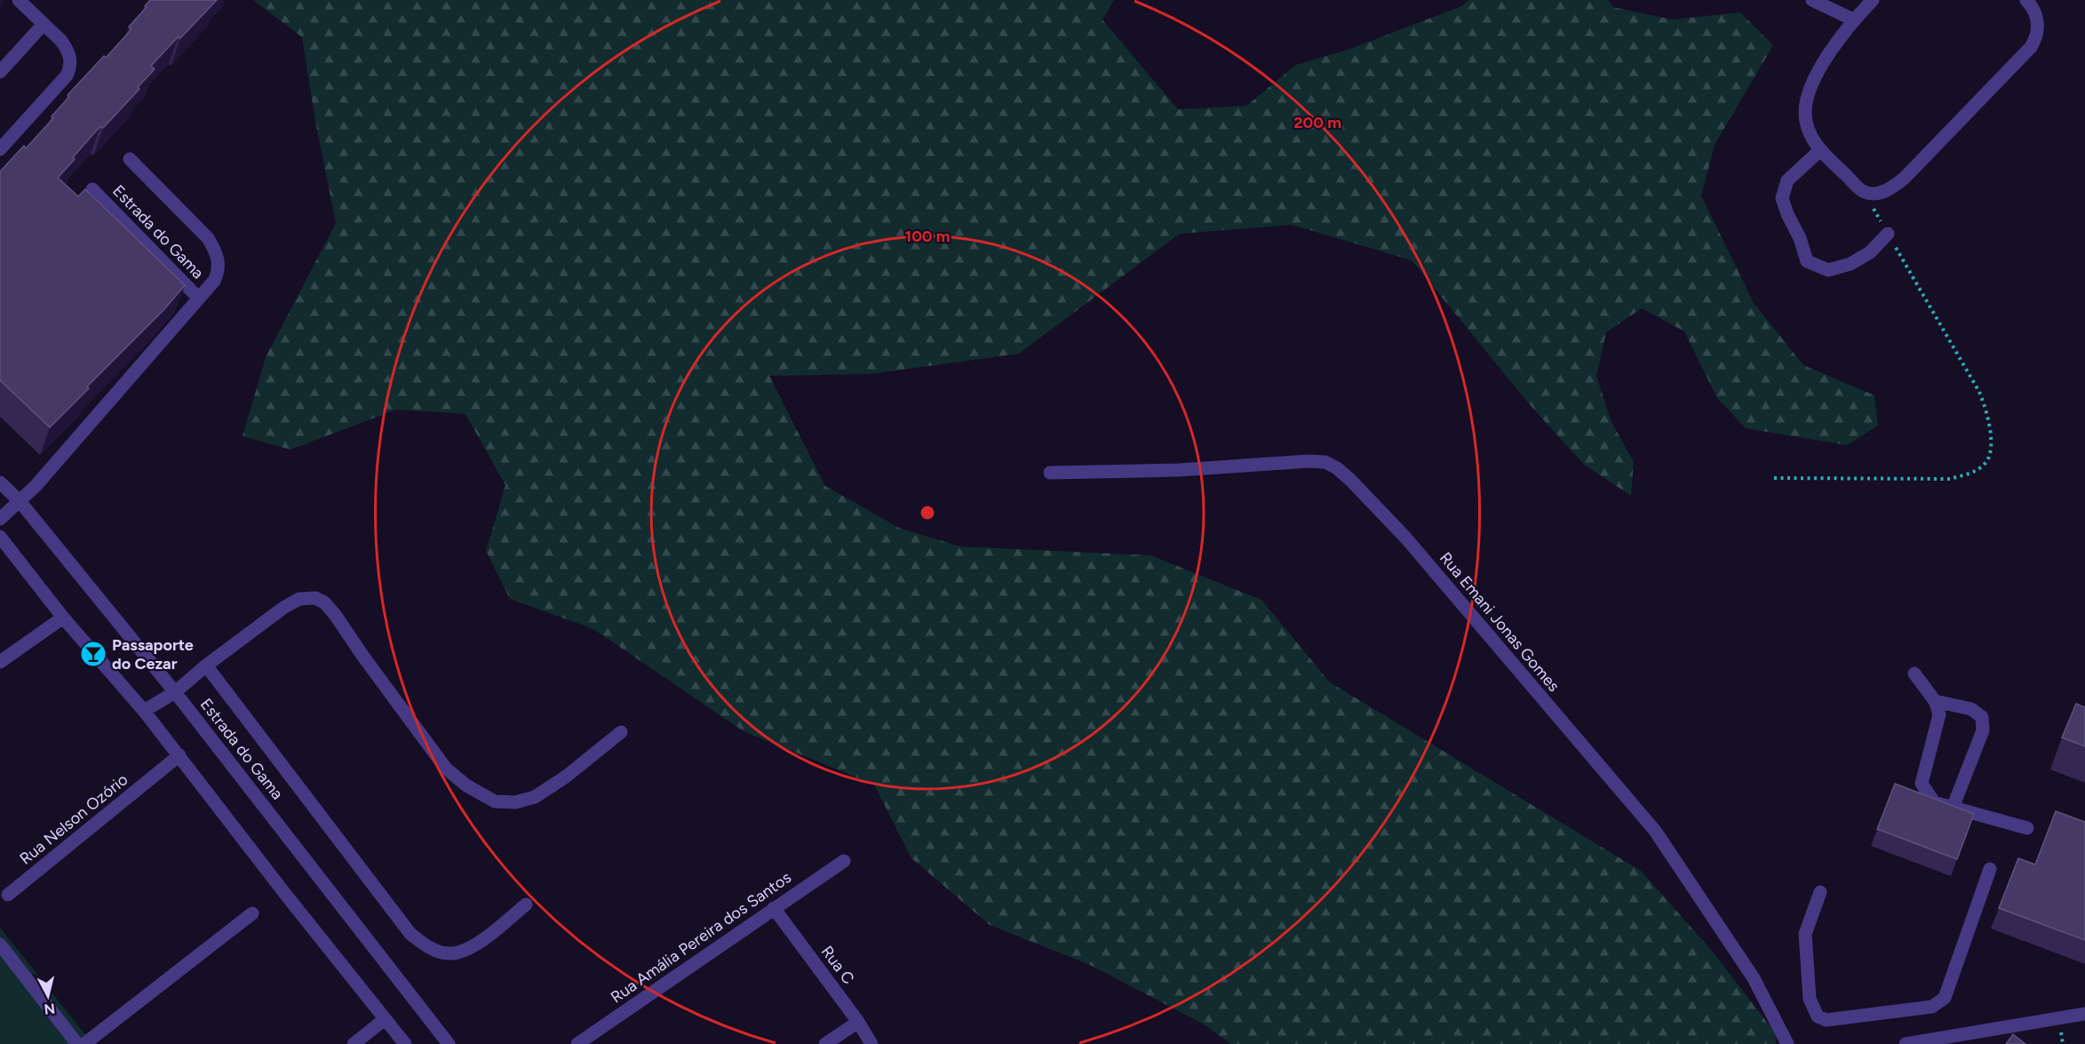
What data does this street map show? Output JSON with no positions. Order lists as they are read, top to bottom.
{
  "streets": {
    "street": [
      "Estrada do Gama",
      "Rua Emani Jonas Gomes",
      "Rua Nelson Ozório",
      "Rua Amália Pereira dos Santos",
      "Rua C"
    ]
  },
  "crossings": [
    ["Rua Amália Pereira dos Santos", "Rua C"]
  ],
  "places": {
    "bar": ["Passaporte do Cezar"]
  },
  "north": "bottom",
  "rings": ["200 m", "100 m"]
}
